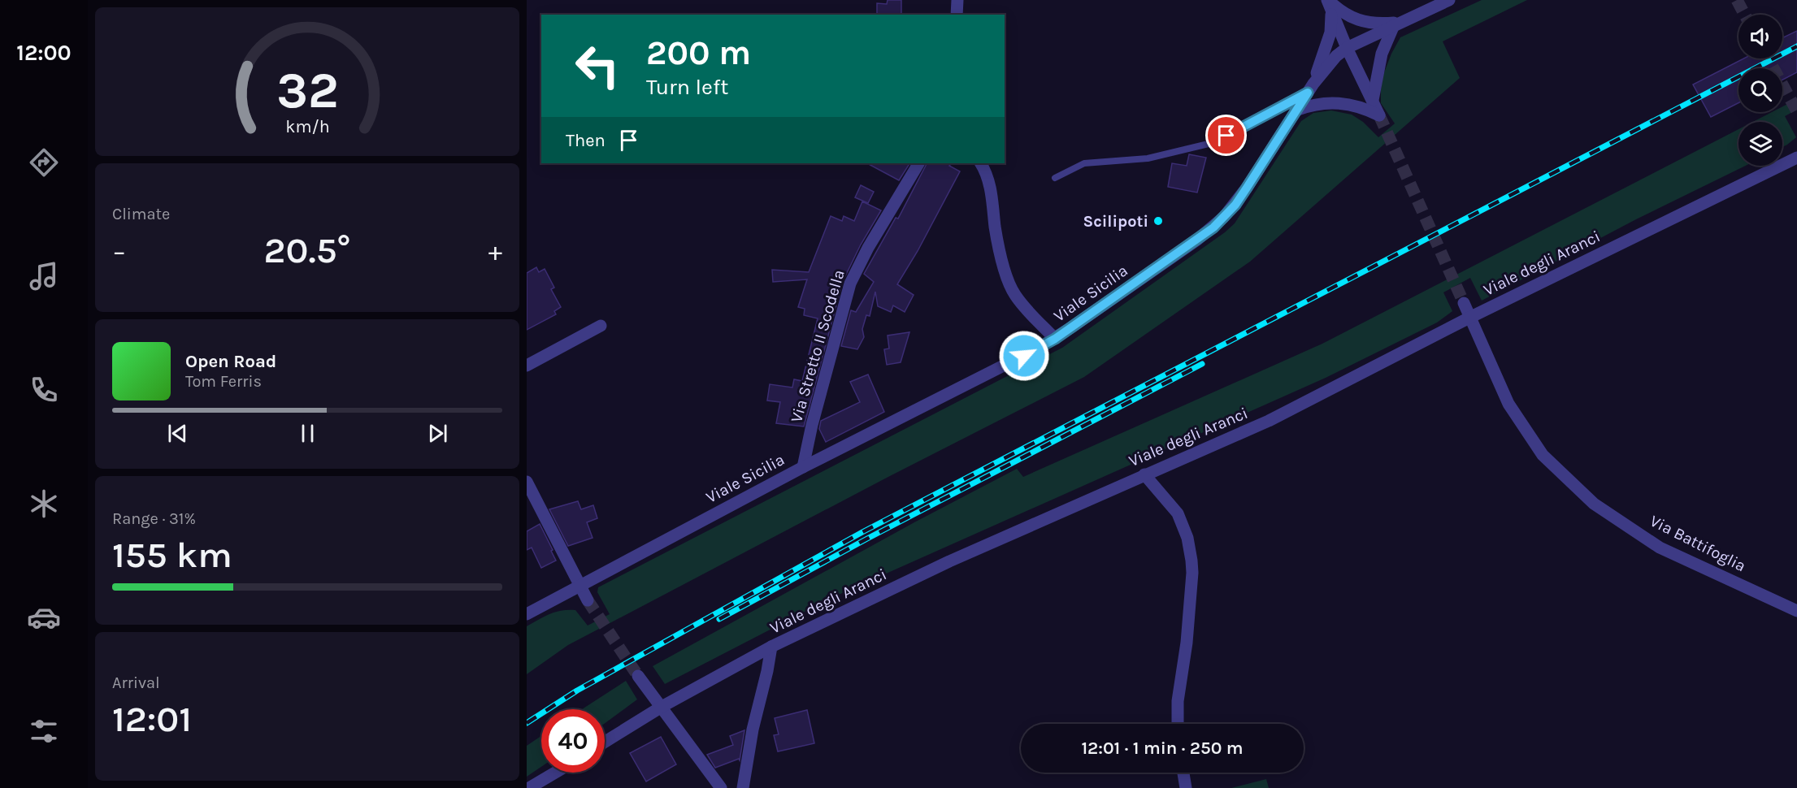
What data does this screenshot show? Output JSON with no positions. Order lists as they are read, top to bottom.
{
  "streets": {
    "street": [
      "Viale degli Aranci",
      "Viale Sicilia",
      "Via Stretto II Scodella",
      "Via Battifoglia"
    ]
  },
  "crossings": [
    ["Viale degli Aranci", "Via Battifoglia"],
    ["Viale Sicilia", "Via Stretto II Scodella"]
  ],
  "places": ["Scilipoti"],
  "page": {
    "tabs": "12:00",
    "turn": ["200 m", "Turn left"],
    "then": "Then",
    "tile": [
      "Climate",
      ["Range · 31%", "155 km"],
      ["Arrival", "12:01"]
    ],
    "heat": ["−", "20.5°", "+"],
    "song": ["Open Road", "Tom Ferris"],
    "limit": "40",
    "trip": "12:01 · 1 min · 250 m",
    "gauge": ["32", "km/h"]
  }
}
